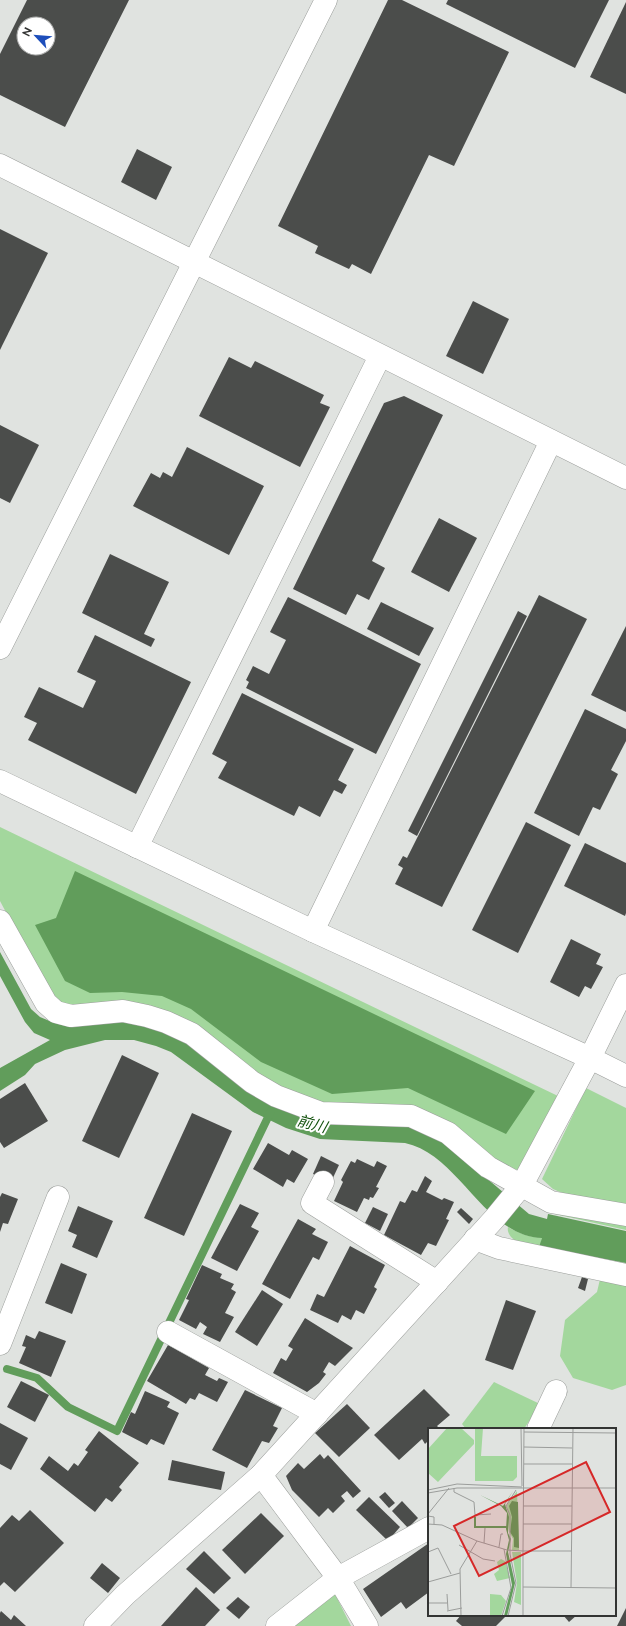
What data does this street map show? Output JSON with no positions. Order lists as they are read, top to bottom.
{
  "water": ["前川"],
  "north": "top left"
}
